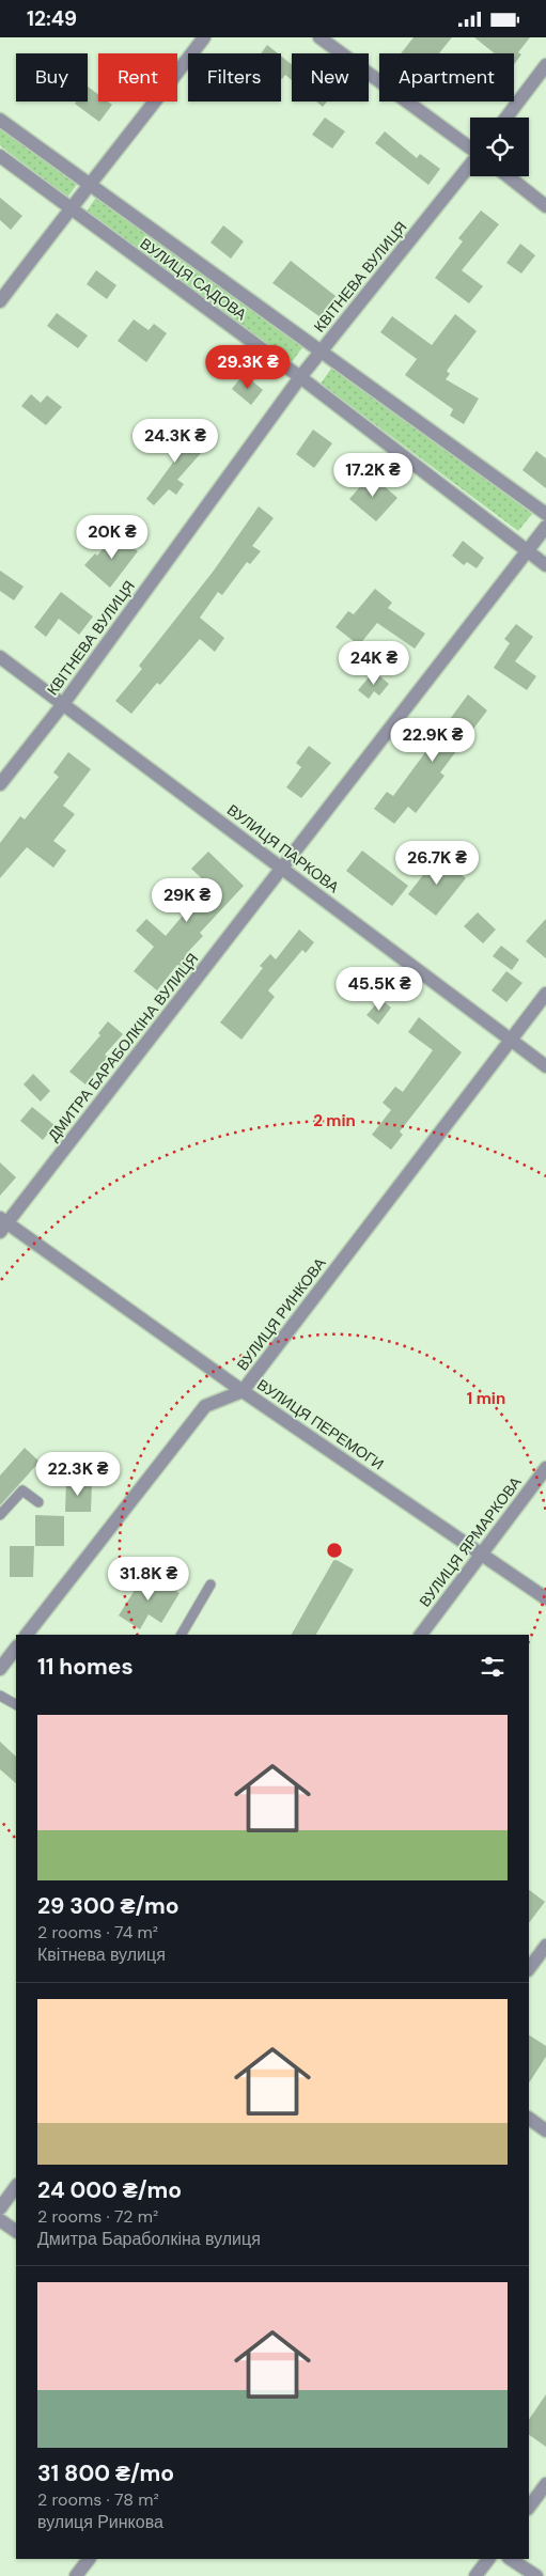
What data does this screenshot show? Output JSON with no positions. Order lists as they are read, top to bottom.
{
  "streets": {
    "street": [
      "КВІТНЕВА ВУЛИЦЯ",
      "ВУЛИЦЯ САДОВА",
      "ВУЛИЦЯ ПАРКОВА",
      "ДМИТРА БАРАБОЛКІНА ВУЛИЦЯ",
      "ВУЛИЦЯ РИНКОВА",
      "ВУЛИЦЯ ПЕРЕМОГИ",
      "ВУЛИЦЯ ЯРМАРКОВА"
    ]
  },
  "crossings": [
    ["КВІТНЕВА ВУЛИЦЯ", "ВУЛИЦЯ САДОВА"],
    ["КВІТНЕВА ВУЛИЦЯ", "ВУЛИЦЯ ПАРКОВА"],
    ["ВУЛИЦЯ САДОВА", "ДМИТРА БАРАБОЛКІНА ВУЛИЦЯ"],
    ["ВУЛИЦЯ ПАРКОВА", "ДМИТРА БАРАБОЛКІНА ВУЛИЦЯ"],
    ["ВУЛИЦЯ ПАРКОВА", "ВУЛИЦЯ РИНКОВА"],
    ["ДМИТРА БАРАБОЛКІНА ВУЛИЦЯ", "ВУЛИЦЯ ПЕРЕМОГИ"],
    ["ВУЛИЦЯ РИНКОВА", "ВУЛИЦЯ ПЕРЕМОГИ"],
    ["ВУЛИЦЯ ПЕРЕМОГИ", "ВУЛИЦЯ ЯРМАРКОВА"]
  ],
  "page": {
    "status": "12:49",
    "chip": [
      "Buy",
      "Rent",
      "Filters",
      "New",
      "Apartment"
    ],
    "price": [
      "29.3K ₴",
      "24.3K ₴",
      "17.2K ₴",
      "20K ₴",
      "24K ₴",
      "22.9K ₴",
      "26.7K ₴",
      "29K ₴",
      "45.5K ₴",
      "22.3K ₴",
      "31.8K ₴"
    ],
    "heading": "11 homes",
    "list": [
      {
        "name": "29 300 ₴/mo",
        "note": "2 rooms · 74 m² · Квітнева вулиця"
      },
      {
        "name": "24 000 ₴/mo",
        "note": "2 rooms · 72 m² · Дмитра Бараболкіна вулиця"
      },
      {
        "name": "31 800 ₴/mo",
        "note": "2 rooms · 78 m² · вулиця Ринкова"
      }
    ]
  },
  "rings": ["2 min", "1 min"]
}
